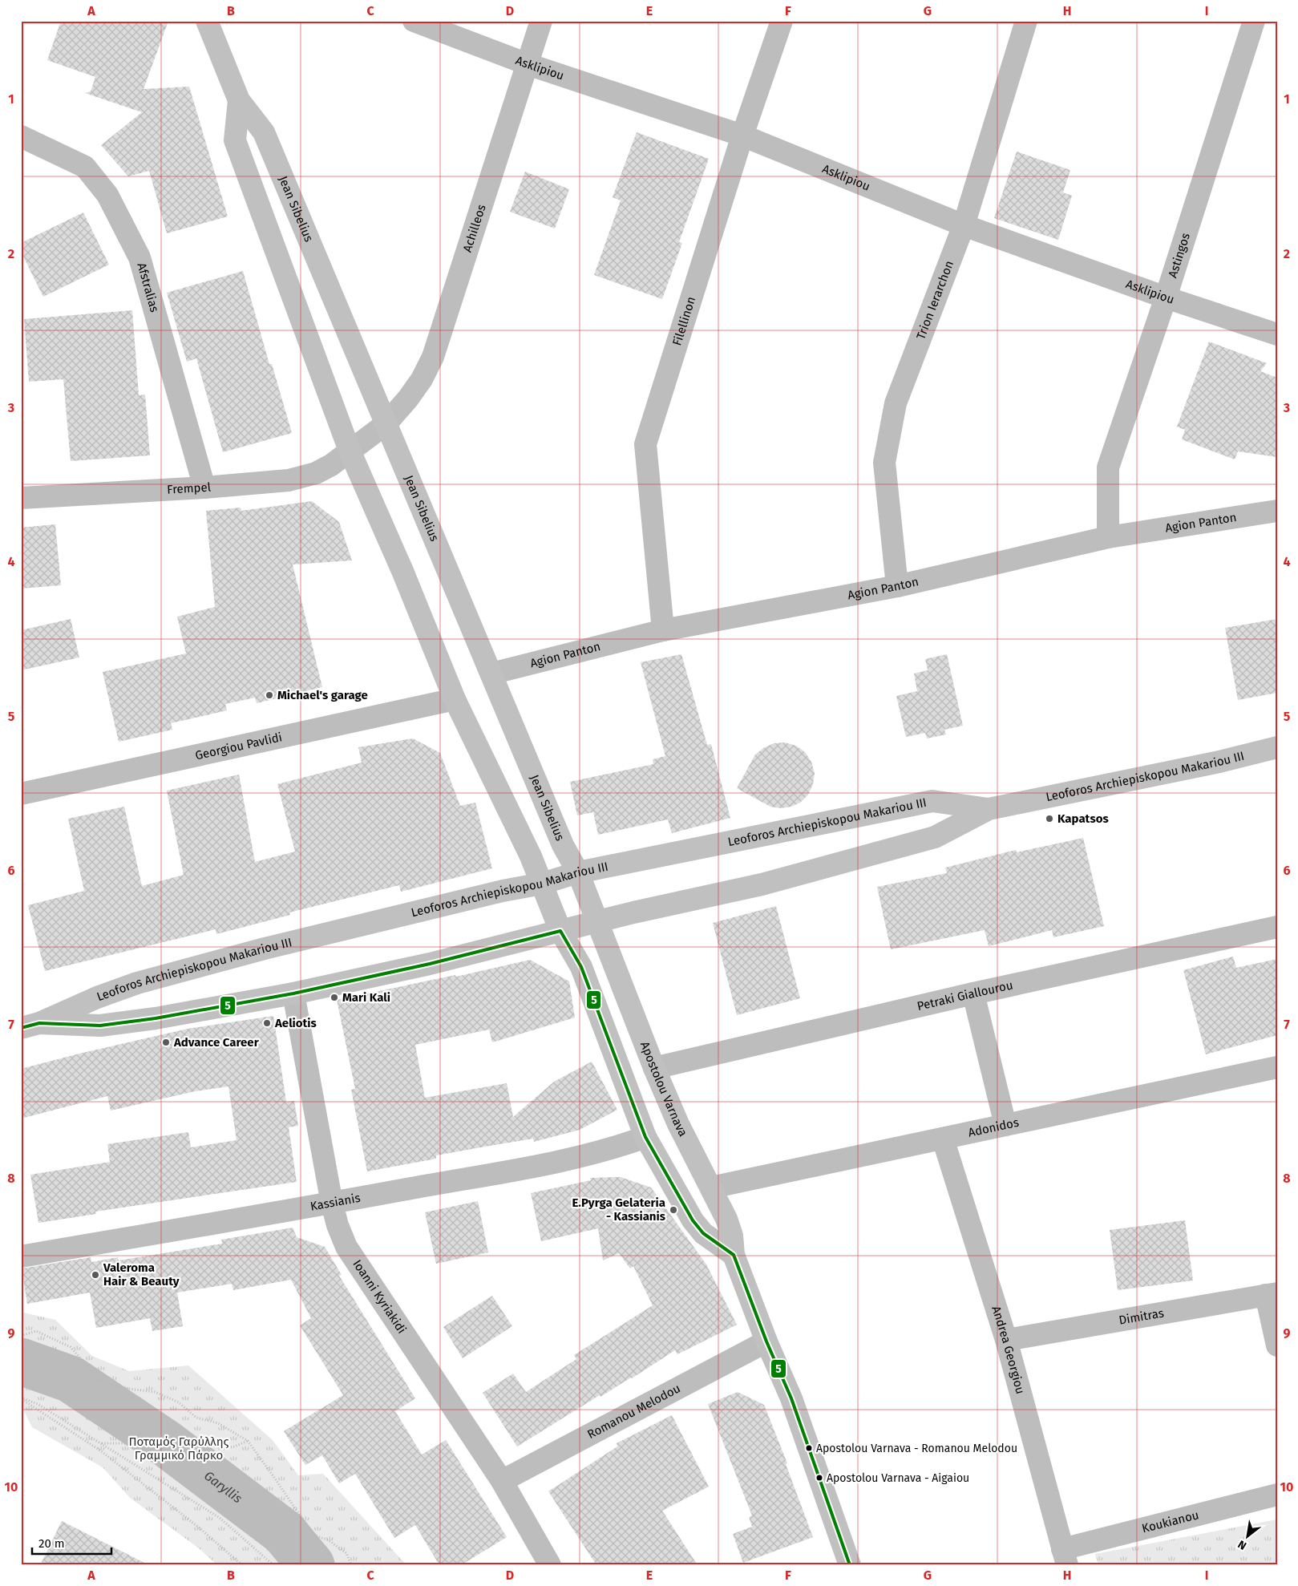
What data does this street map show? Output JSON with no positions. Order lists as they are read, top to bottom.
{
  "streets": {
    "main road": ["Jean Sibelius", "Leoforos Archiepiskopou Makariou III", "Apostolou Varnava"],
    "street": [
      "Asklipiou",
      "Achilleos",
      "Astingos",
      "Afstralias",
      "Trion Ierarchon",
      "Filellinon",
      "Frempel",
      "Agion Panton",
      "Georgiou Pavlidi",
      "Petraki Giallourou",
      "Adonidos",
      "Kassianis",
      "Ioanni Kyriakidi",
      "Dimitras",
      "Andrea Georgiou",
      "Romanou Melodou",
      "Koukianou"
    ]
  },
  "crossings": [
    ["Asklipiou", "Achilleos"],
    ["Asklipiou", "Astingos"],
    ["Asklipiou", "Trion Ierarchon"],
    ["Asklipiou", "Filellinon"],
    ["Jean Sibelius", "Achilleos"],
    ["Jean Sibelius", "Frempel"],
    ["Jean Sibelius", "Agion Panton"],
    ["Jean Sibelius", "Georgiou Pavlidi"],
    ["Jean Sibelius", "Leoforos Archiepiskopou Makariou III"],
    ["Jean Sibelius", "Apostolou Varnava"],
    ["Achilleos", "Frempel"],
    ["Astingos", "Agion Panton"],
    ["Afstralias", "Frempel"],
    ["Trion Ierarchon", "Agion Panton"],
    ["Filellinon", "Agion Panton"],
    ["Leoforos Archiepiskopou Makariou III", "Apostolou Varnava"],
    ["Leoforos Archiepiskopou Makariou III", "Ioanni Kyriakidi"],
    ["Petraki Giallourou", "Apostolou Varnava"],
    ["Apostolou Varnava", "Adonidos"],
    ["Apostolou Varnava", "Romanou Melodou"],
    ["Adonidos", "Andrea Georgiou"],
    ["Kassianis", "Ioanni Kyriakidi"],
    ["Ioanni Kyriakidi", "Romanou Melodou"],
    ["Dimitras", "Andrea Georgiou"],
    ["Andrea Georgiou", "Koukianou"]
  ],
  "water": ["Garyllis"],
  "parks": ["Ποταμός Γαρύλλης Γραμμικό Πάρκο"],
  "places": [
    "Michael's garage",
    "Kapatsos",
    "Mari Kali",
    "Aeliotis",
    "Advance Career",
    "E.Pyrga Gelateria - Kassianis",
    "Valeroma Hair & Beauty",
    "Apostolou Varnava - Romanou Melodou",
    "Apostolou Varnava - Aigaiou"
  ],
  "lines": ["transit line 5"],
  "scale_bar": "20 m",
  "north": "bottom left",
  "grid": {
    "columns": [
      "A",
      "B",
      "C",
      "D",
      "E",
      "F",
      "G",
      "H",
      "I"
    ],
    "rows": [
      "1",
      "2",
      "3",
      "4",
      "5",
      "6",
      "7",
      "8",
      "9",
      "10"
    ]
  }
}
